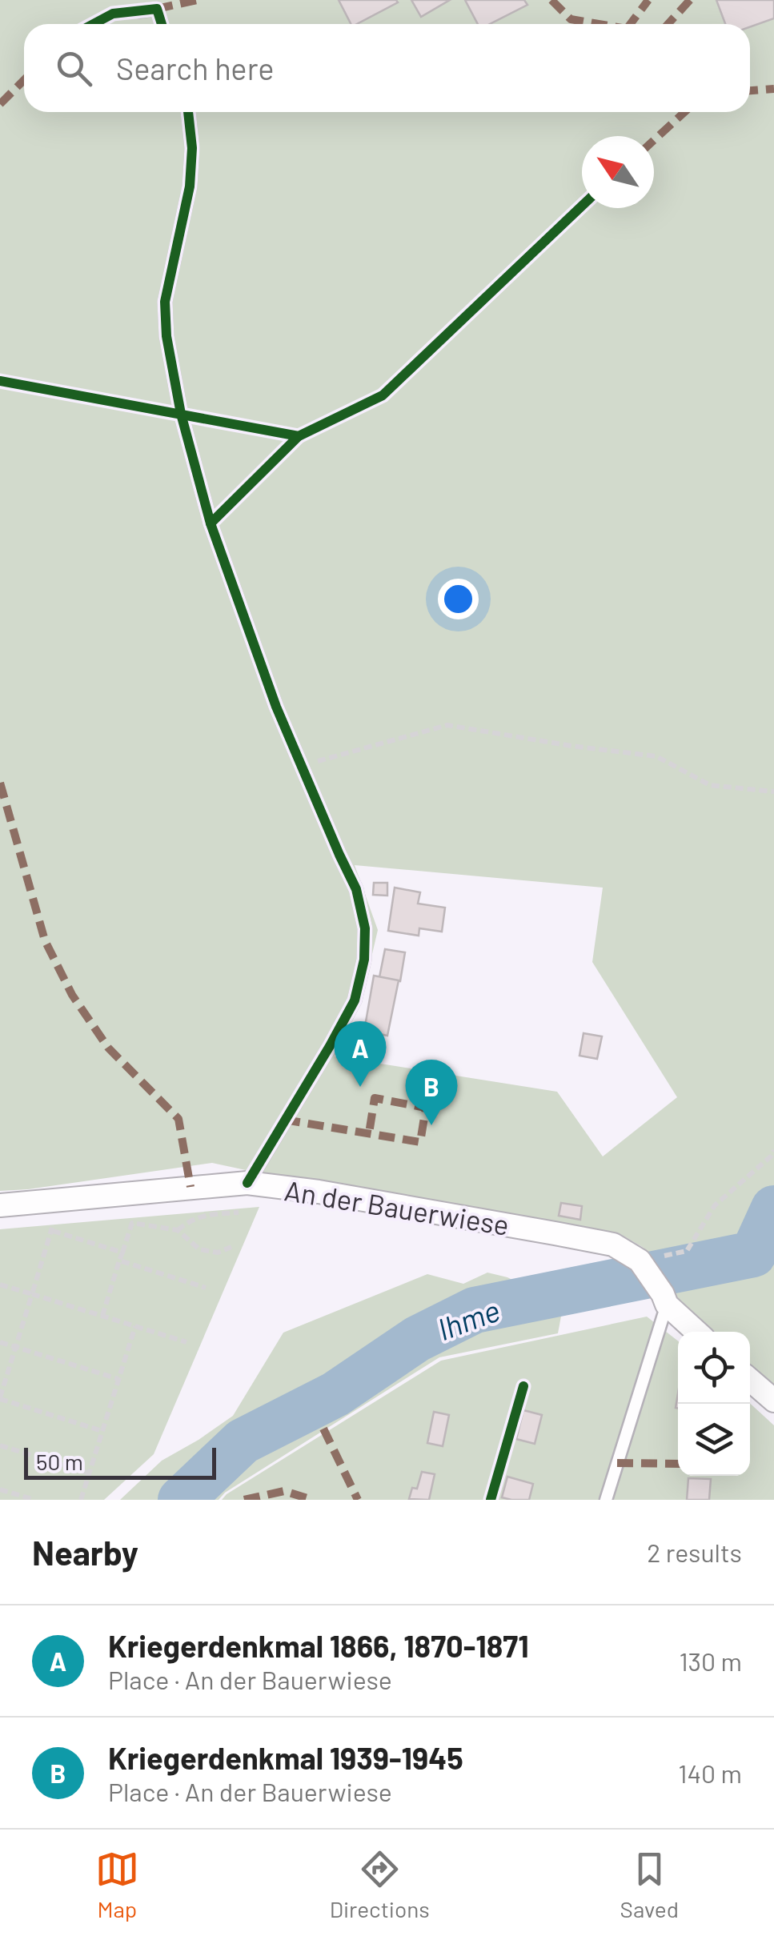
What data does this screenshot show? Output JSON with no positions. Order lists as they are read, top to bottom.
{
  "streets": {
    "street": ["An der Bauerwiese"]
  },
  "water": ["Ihme"],
  "scale_bar": "50 m",
  "north": "top left",
  "page": {
    "search": "Search here",
    "pins": ["A", "B"],
    "scale": "50 m",
    "heading": ["Nearby", "2 results"],
    "list": [
      {
        "mark": "A",
        "name": "Kriegerdenkmal 1866, 1870-1871",
        "note": "Place · An der Bauerwiese",
        "value": "130 m"
      },
      {
        "mark": "B",
        "name": "Kriegerdenkmal 1939-1945",
        "note": "Place · An der Bauerwiese",
        "value": "140 m"
      }
    ],
    "nav": ["Map", "Directions", "Saved"]
  }
}
